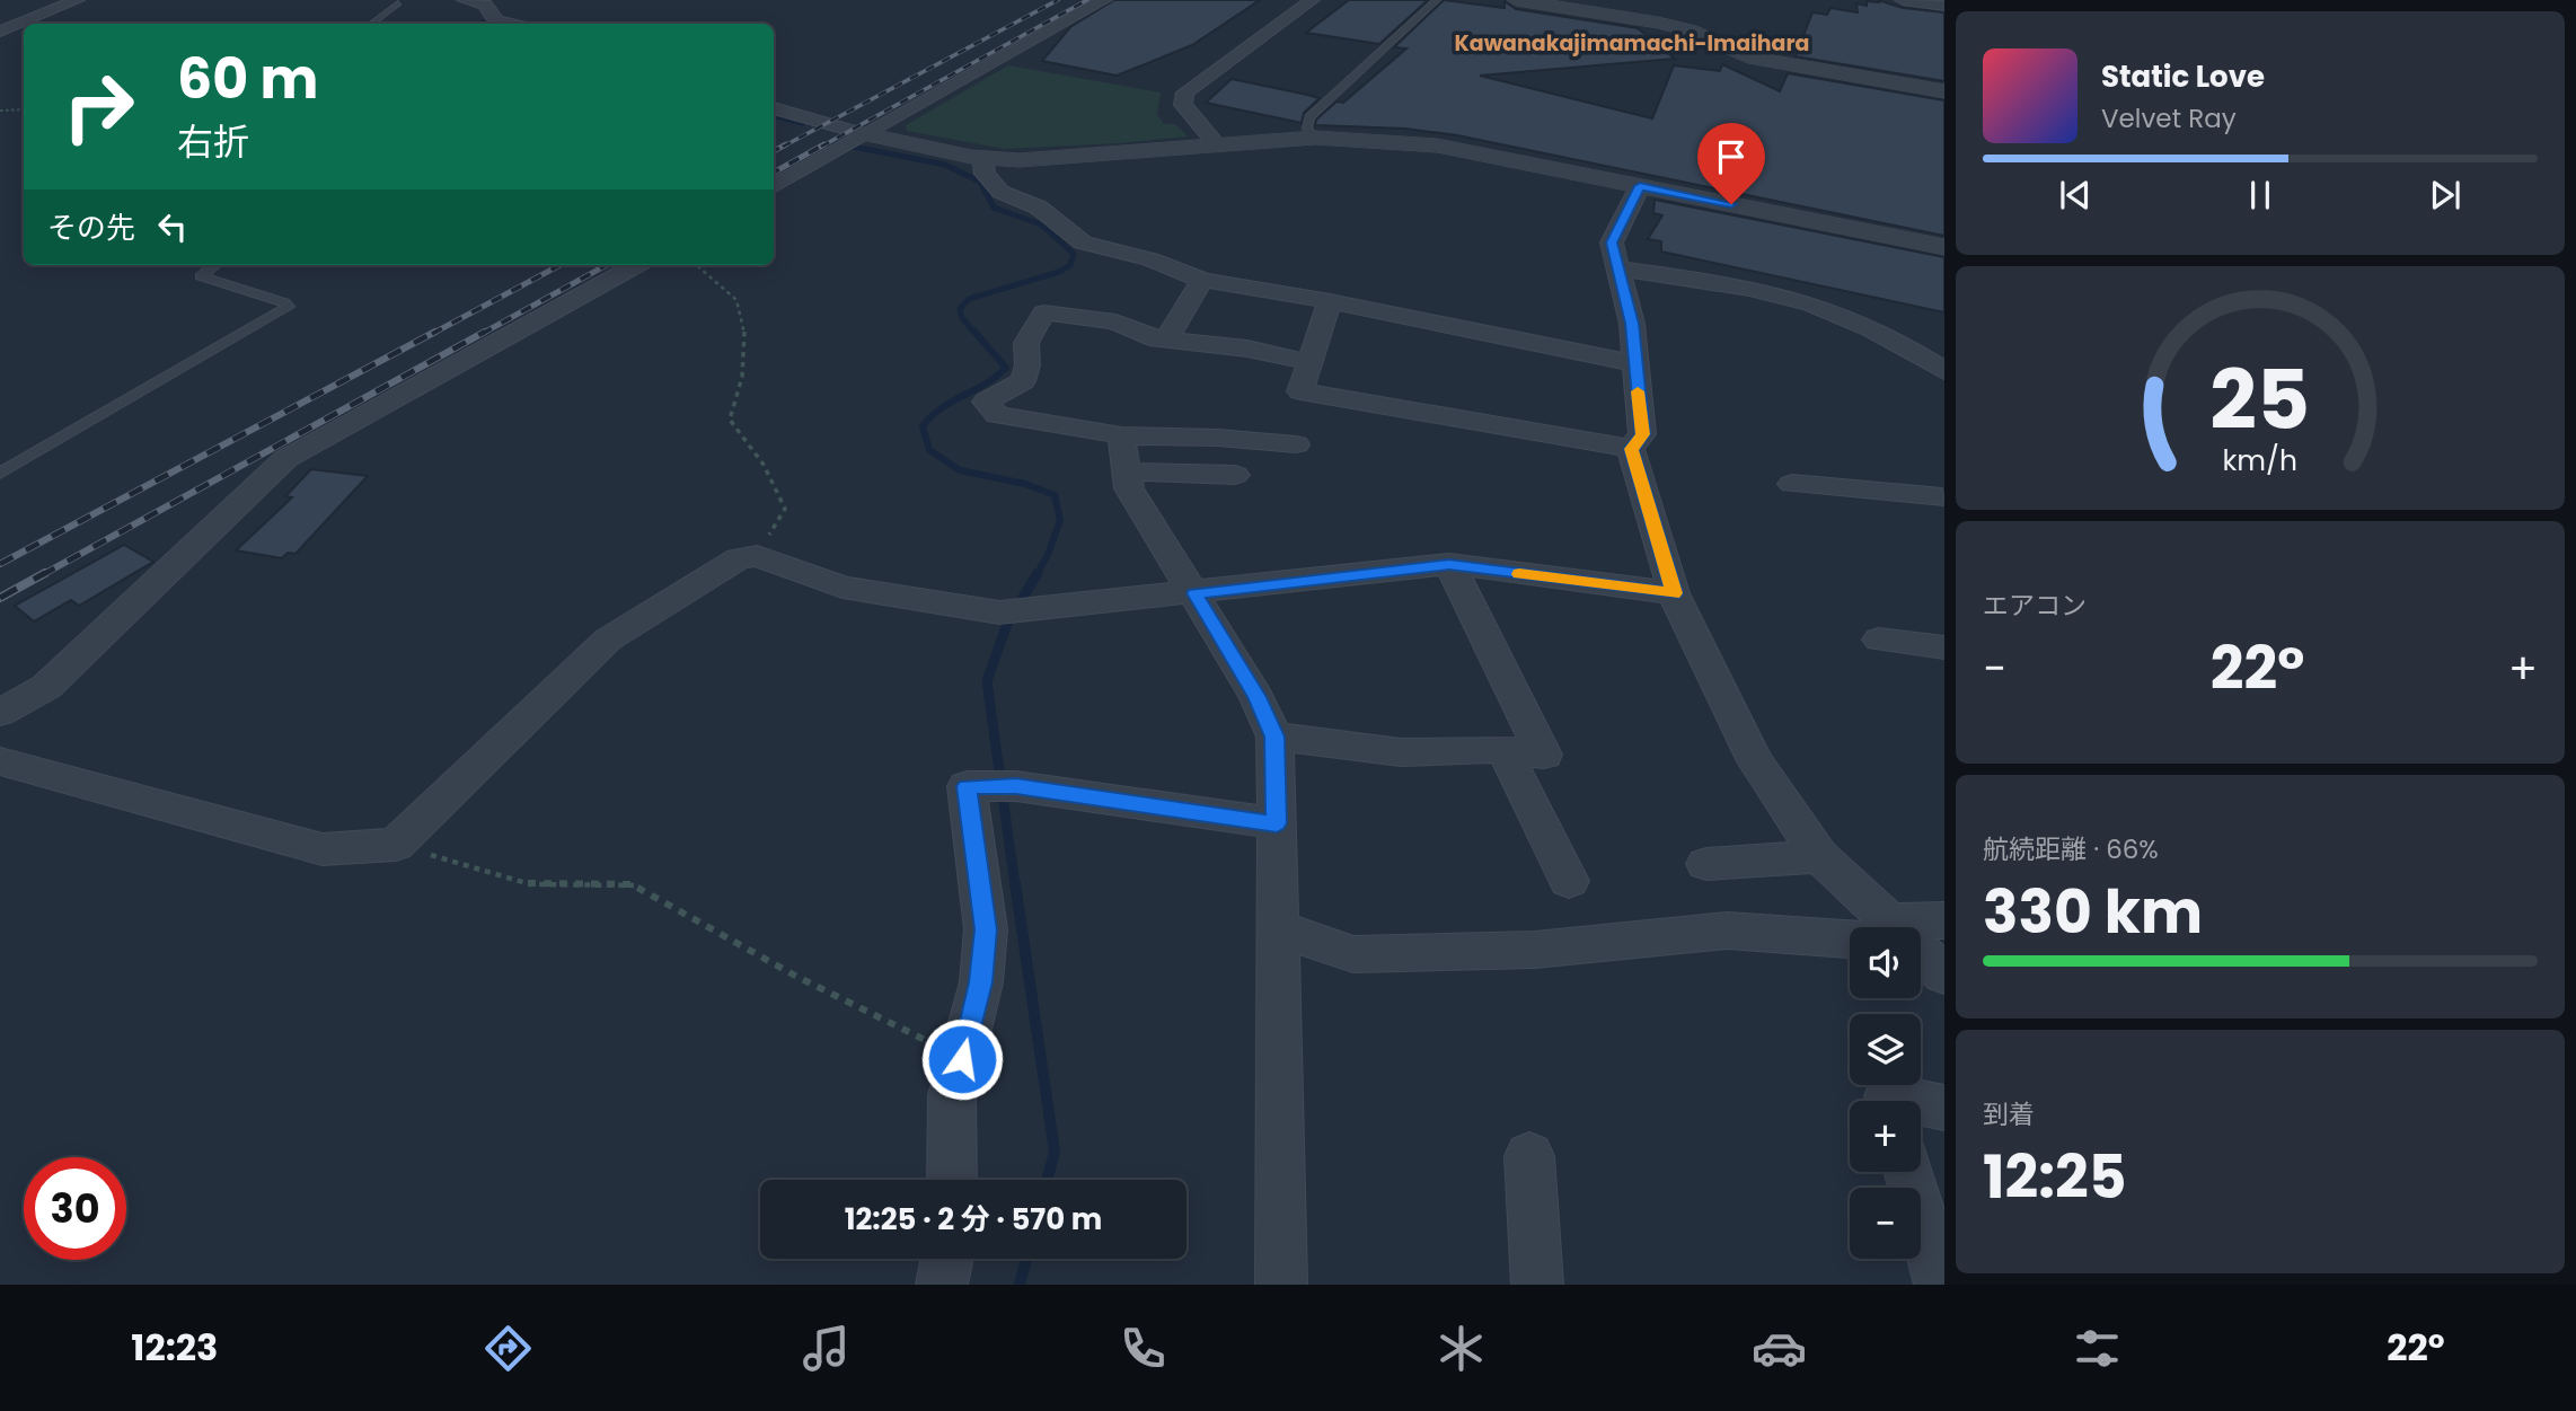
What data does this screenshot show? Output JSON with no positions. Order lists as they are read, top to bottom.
{
  "districts": ["Kawanakajimamachi-Imaihara"],
  "page": {
    "turn": ["60 m", "右折"],
    "song": ["Static Love", "Velvet Ray"],
    "then": "その先",
    "tile": [
      "エアコン",
      ["航続距離 · 66%", "330 km"],
      ["到着", "12:25"]
    ],
    "heat": ["−", "22°", "+"],
    "map_buttons": ["+", "−"],
    "limit": "30",
    "trip": "12:25 · 2 分 · 570 m",
    "tabs": ["12:23", "22°"],
    "gauge": ["25", "km/h"]
  }
}
